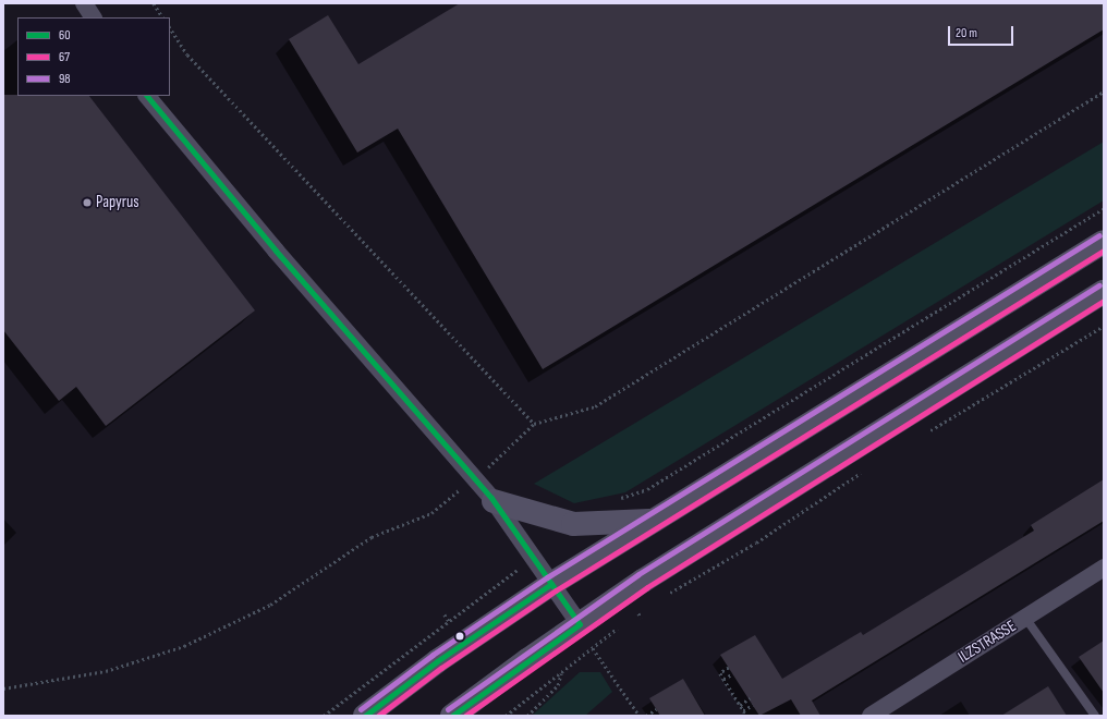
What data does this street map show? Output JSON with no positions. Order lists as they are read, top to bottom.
{
  "streets": {
    "street": ["ILZSTRASSE"]
  },
  "places": ["Papyrus"],
  "lines": ["transit line 60", "transit line 98", "transit line 67"],
  "legend": ["60", "67", "98"],
  "scale_bar": "20 m"
}
